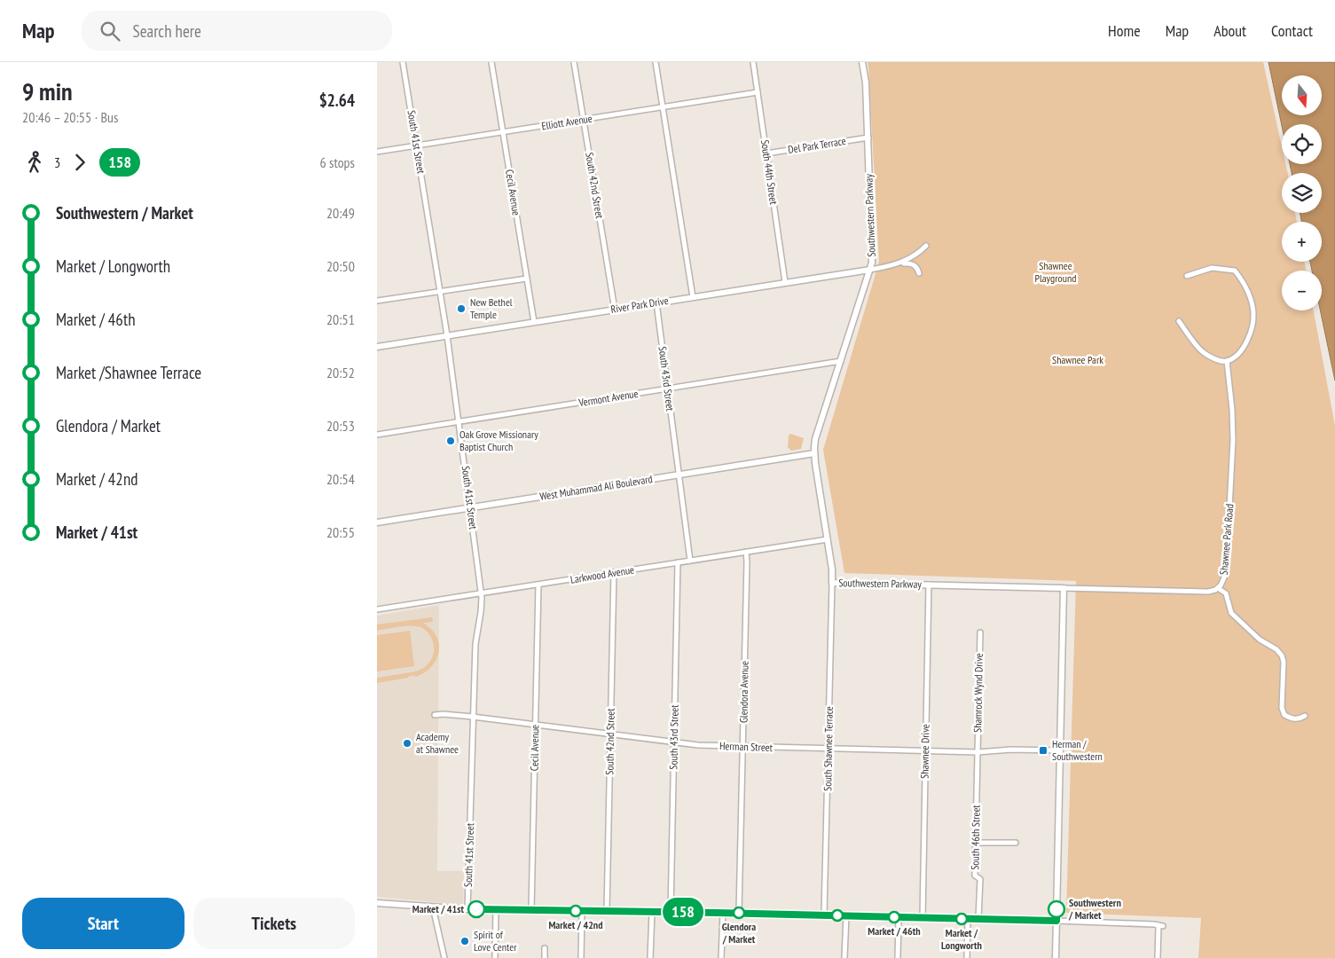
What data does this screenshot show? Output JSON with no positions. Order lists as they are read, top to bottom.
{
  "streets": {
    "street": [
      "Elliott Avenue",
      "South 41st Street",
      "Del Park Terrace",
      "South 44th Street",
      "South 42nd Street",
      "Cecil Avenue",
      "Southwestern Parkway",
      "River Park Drive",
      "South 43rd Street",
      "Vermont Avenue",
      "West Muhammad Ali Boulevard",
      "Shawnee Park Road",
      "Larkwood Avenue",
      "Glendora Avenue",
      "Shamrock Wynd Drive",
      "Herman Street",
      "South Shawnee Terrace",
      "Shawnee Drive",
      "South 46th Street"
    ]
  },
  "crossings": [
    ["Elliott Avenue", "South 41st Street"],
    ["Elliott Avenue", "South 44th Street"],
    ["Elliott Avenue", "South 42nd Street"],
    ["Elliott Avenue", "Cecil Avenue"],
    ["South 41st Street", "River Park Drive"],
    ["South 41st Street", "Vermont Avenue"],
    ["South 41st Street", "West Muhammad Ali Boulevard"],
    ["South 41st Street", "Larkwood Avenue"],
    ["South 41st Street", "Herman Street"],
    ["Del Park Terrace", "South 44th Street"],
    ["Del Park Terrace", "Southwestern Parkway"],
    ["South 44th Street", "River Park Drive"],
    ["South 42nd Street", "River Park Drive"],
    ["South 42nd Street", "Larkwood Avenue"],
    ["South 42nd Street", "Herman Street"],
    ["Cecil Avenue", "River Park Drive"],
    ["Cecil Avenue", "Larkwood Avenue"],
    ["Cecil Avenue", "Herman Street"],
    ["Southwestern Parkway", "River Park Drive"],
    ["Southwestern Parkway", "Vermont Avenue"],
    ["Southwestern Parkway", "West Muhammad Ali Boulevard"],
    ["Southwestern Parkway", "Shawnee Park Road"],
    ["Southwestern Parkway", "Larkwood Avenue"],
    ["Southwestern Parkway", "South Shawnee Terrace"],
    ["Southwestern Parkway", "Shawnee Drive"],
    ["River Park Drive", "South 43rd Street"],
    ["South 43rd Street", "Vermont Avenue"],
    ["South 43rd Street", "West Muhammad Ali Boulevard"],
    ["South 43rd Street", "Larkwood Avenue"],
    ["South 43rd Street", "Herman Street"],
    ["Larkwood Avenue", "Glendora Avenue"],
    ["Glendora Avenue", "Herman Street"],
    ["Shamrock Wynd Drive", "Herman Street"],
    ["Shamrock Wynd Drive", "South 46th Street"],
    ["Herman Street", "South Shawnee Terrace"],
    ["Herman Street", "Shawnee Drive"],
    ["Herman Street", "South 46th Street"]
  ],
  "parks": ["Shawnee Playground", "Shawnee Park"],
  "places": {
    "other": [
      "New Bethel Temple",
      "Oak Grove Missionary Baptist Church",
      "Academy at Shawnee",
      "Market / 41st",
      "Southwestern / Market",
      "Market / 42nd",
      "Glendora / Market",
      "Market / 46th",
      "Market / Longworth",
      "Spirit of Love Center"
    ],
    "transit": ["Herman / Southwestern"]
  },
  "lines": ["bus line 158"],
  "north": "bottom",
  "page": {
    "header": "Map",
    "search": "Search here",
    "nav": [
      "Home",
      "Map",
      "About",
      "Contact"
    ],
    "heading": ["9 min", "20:46 – 20:55 · Bus", "$2.64"],
    "on_map": "158",
    "map_buttons": ["+", "−"],
    "legs": ["3", "158", "6 stops"],
    "list": [
      {
        "name": "Southwestern / Market",
        "value": "20:49"
      },
      {
        "name": "Market / Longworth",
        "value": "20:50"
      },
      {
        "name": "Market / 46th",
        "value": "20:51"
      },
      {
        "name": "Market /Shawnee Terrace",
        "value": "20:52"
      },
      {
        "name": "Glendora / Market",
        "value": "20:53"
      },
      {
        "name": "Market / 42nd",
        "value": "20:54"
      },
      {
        "name": "Market / 41st",
        "value": "20:55"
      }
    ],
    "buttons": ["Start", "Tickets"]
  }
}
